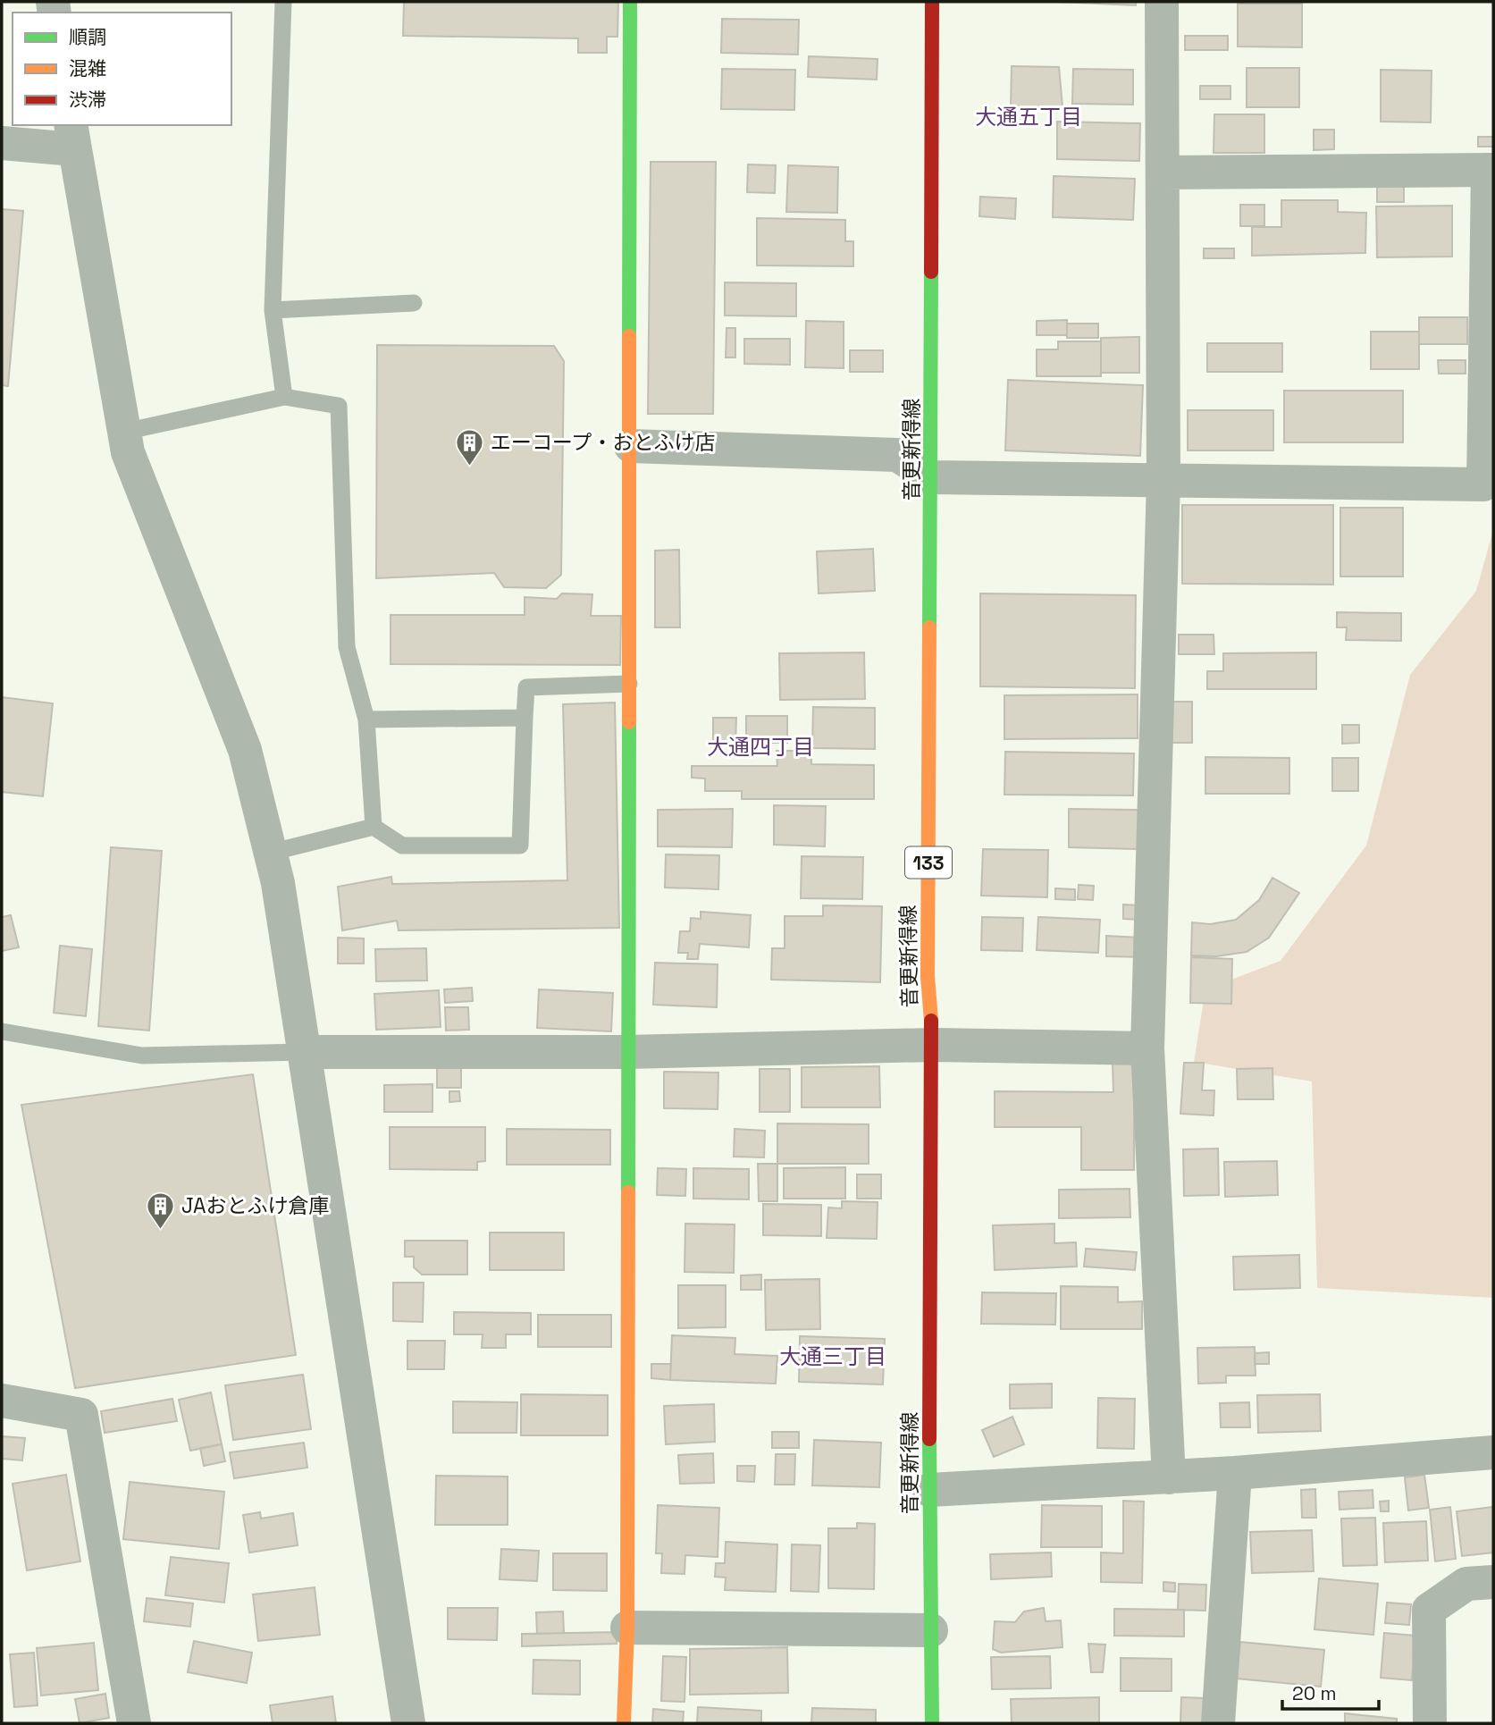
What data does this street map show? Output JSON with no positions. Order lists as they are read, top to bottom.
{
  "streets": {
    "street": ["音更新得線", "133"]
  },
  "districts": ["大通五丁目", "大通四丁目", "大通三丁目"],
  "places": {
    "building": ["エーコープ・おとふけ店", "JAおとふけ倉庫"]
  },
  "legend": ["順調", "混雑", "渋滞"],
  "scale_bar": "20 m"
}
